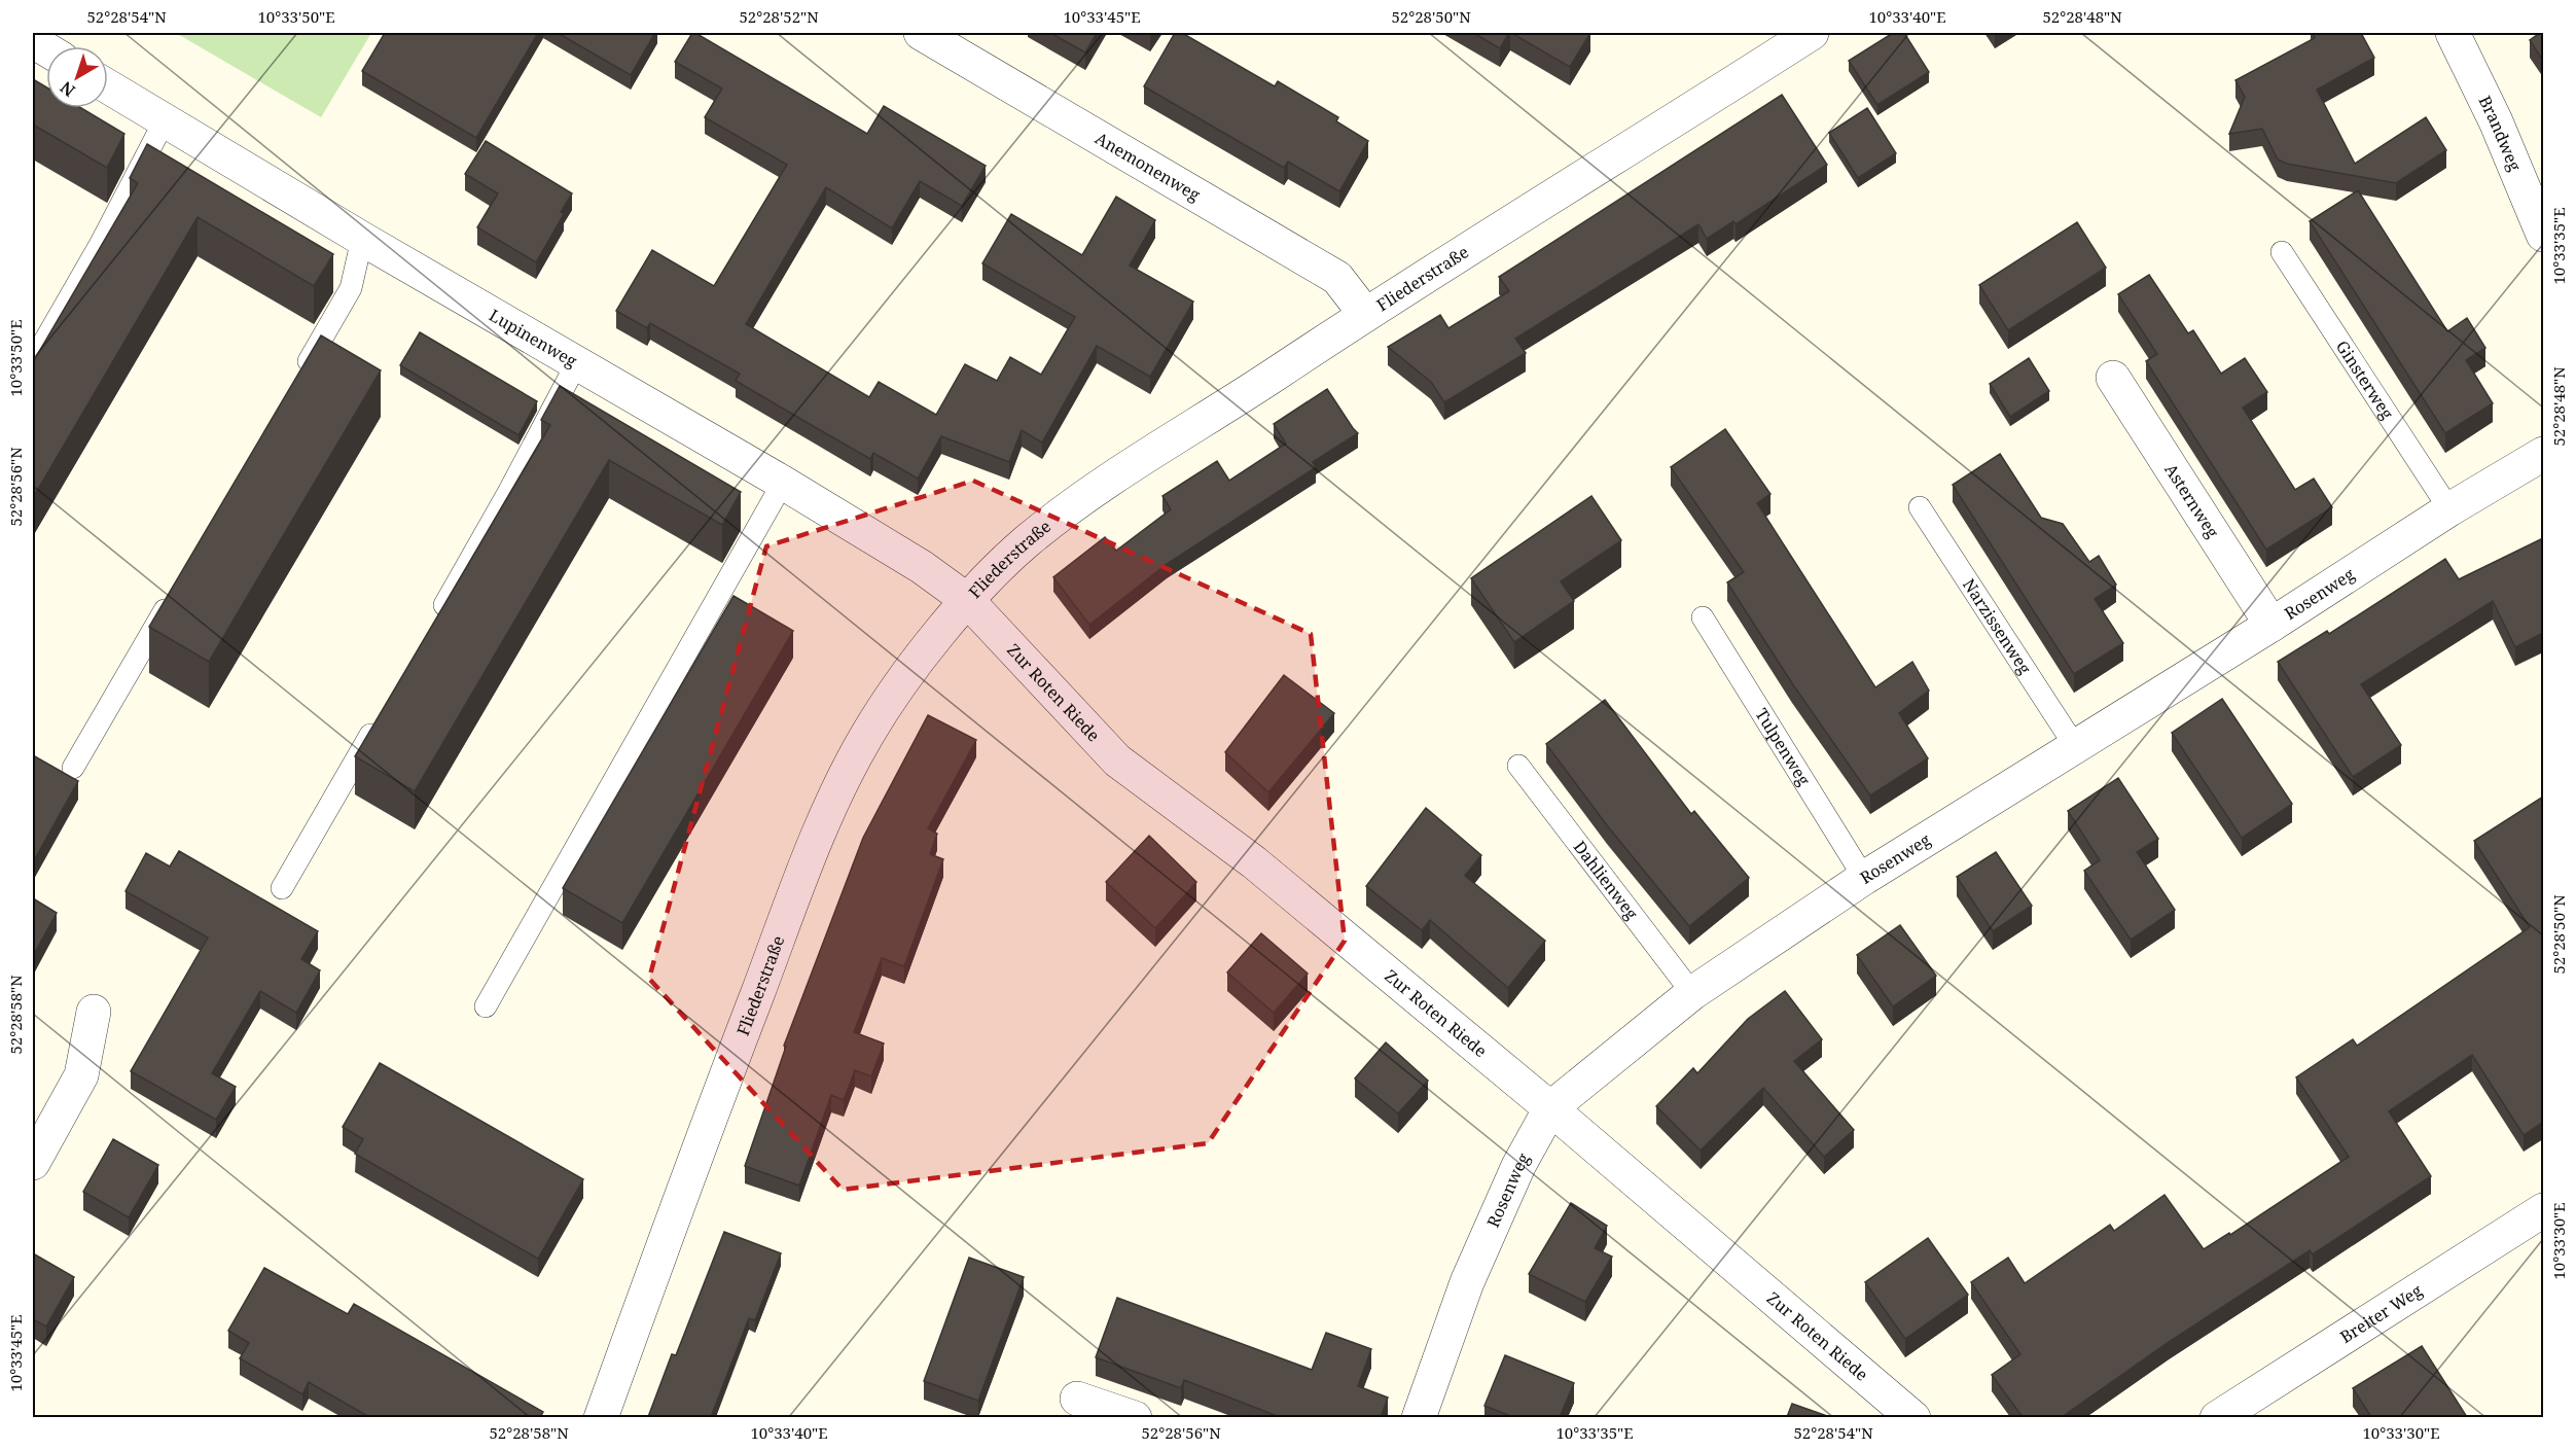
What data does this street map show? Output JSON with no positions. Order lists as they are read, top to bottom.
{
  "streets": {
    "street": [
      "Brandweg",
      "Anemonenweg",
      "Fliederstraße",
      "Lupinenweg",
      "Asternweg",
      "Rosenweg",
      "Zur Roten Riede",
      "Breiter Weg"
    ],
    "lane": [
      "Ginsterweg",
      "Narzissenweg",
      "Tulpenweg",
      "Dahlienweg"
    ]
  },
  "crossings": [
    ["Anemonenweg", "Fliederstraße"],
    ["Fliederstraße", "Lupinenweg"],
    ["Fliederstraße", "Zur Roten Riede"],
    ["Lupinenweg", "Zur Roten Riede"],
    ["Ginsterweg", "Rosenweg"],
    ["Asternweg", "Rosenweg"],
    ["Rosenweg", "Narzissenweg"],
    ["Rosenweg", "Zur Roten Riede"],
    ["Rosenweg", "Tulpenweg"],
    ["Rosenweg", "Dahlienweg"]
  ],
  "north": "bottom left",
  "coordinates": [
    "52°28'54\"N",
    "10°33'50\"E",
    "52°28'52\"N",
    "10°33'45\"E",
    "52°28'50\"N",
    "10°33'40\"E",
    "52°28'48\"N",
    "10°33'35\"E",
    "52°28'56\"N",
    "52°28'58\"N",
    "10°33'30\"E"
  ]
}
